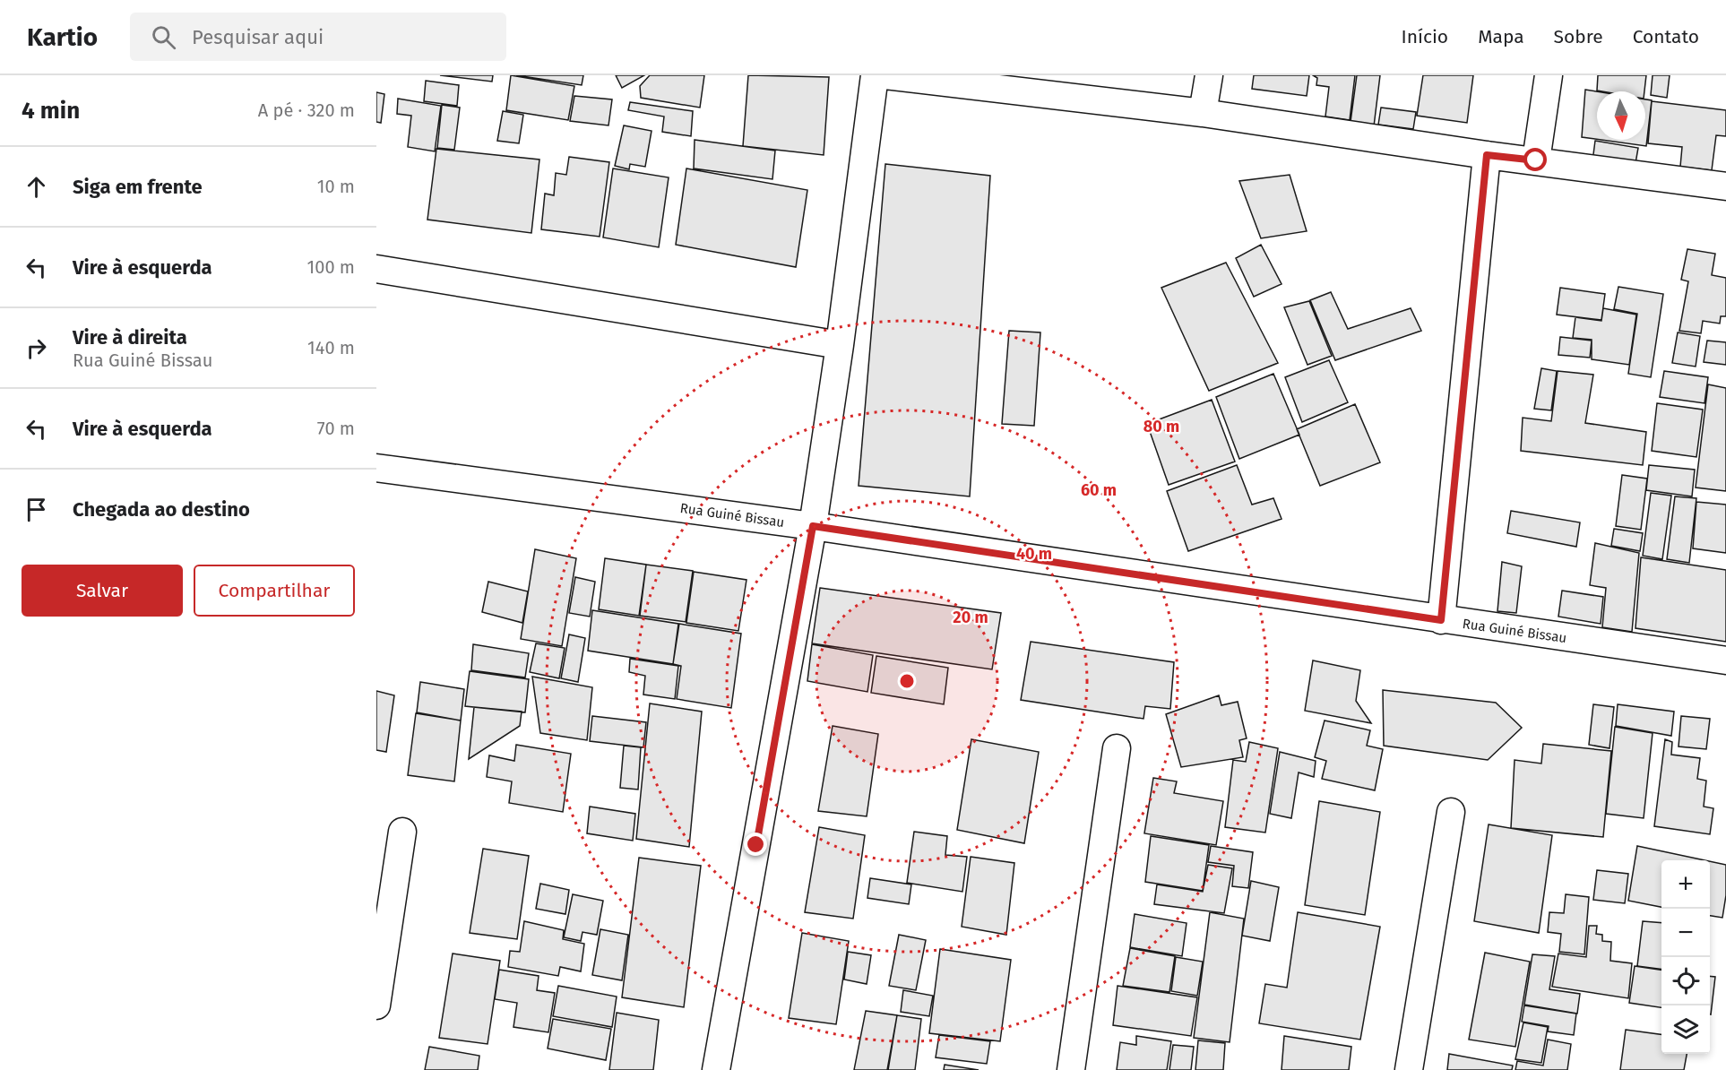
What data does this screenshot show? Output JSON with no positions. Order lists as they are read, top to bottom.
{
  "streets": {
    "street": ["Rua Guiné Bissau"]
  },
  "north": "bottom",
  "page": {
    "header": "Kartio",
    "search": "Pesquisar aqui",
    "nav": [
      "Início",
      "Mapa",
      "Sobre",
      "Contato"
    ],
    "heading": ["4 min", "A pé · 320 m"],
    "list": [
      ["Siga em frente", "10 m"],
      ["Vire à esquerda", "100 m"],
      ["Vire à direita", "Rua Guiné Bissau", "140 m"],
      ["Vire à esquerda", "70 m"],
      "Chegada ao destino"
    ],
    "buttons": ["Salvar", "Compartilhar"],
    "map_buttons": ["+", "−"]
  },
  "rings": [
    "80 m",
    "60 m",
    "40 m",
    "20 m"
  ]
}
